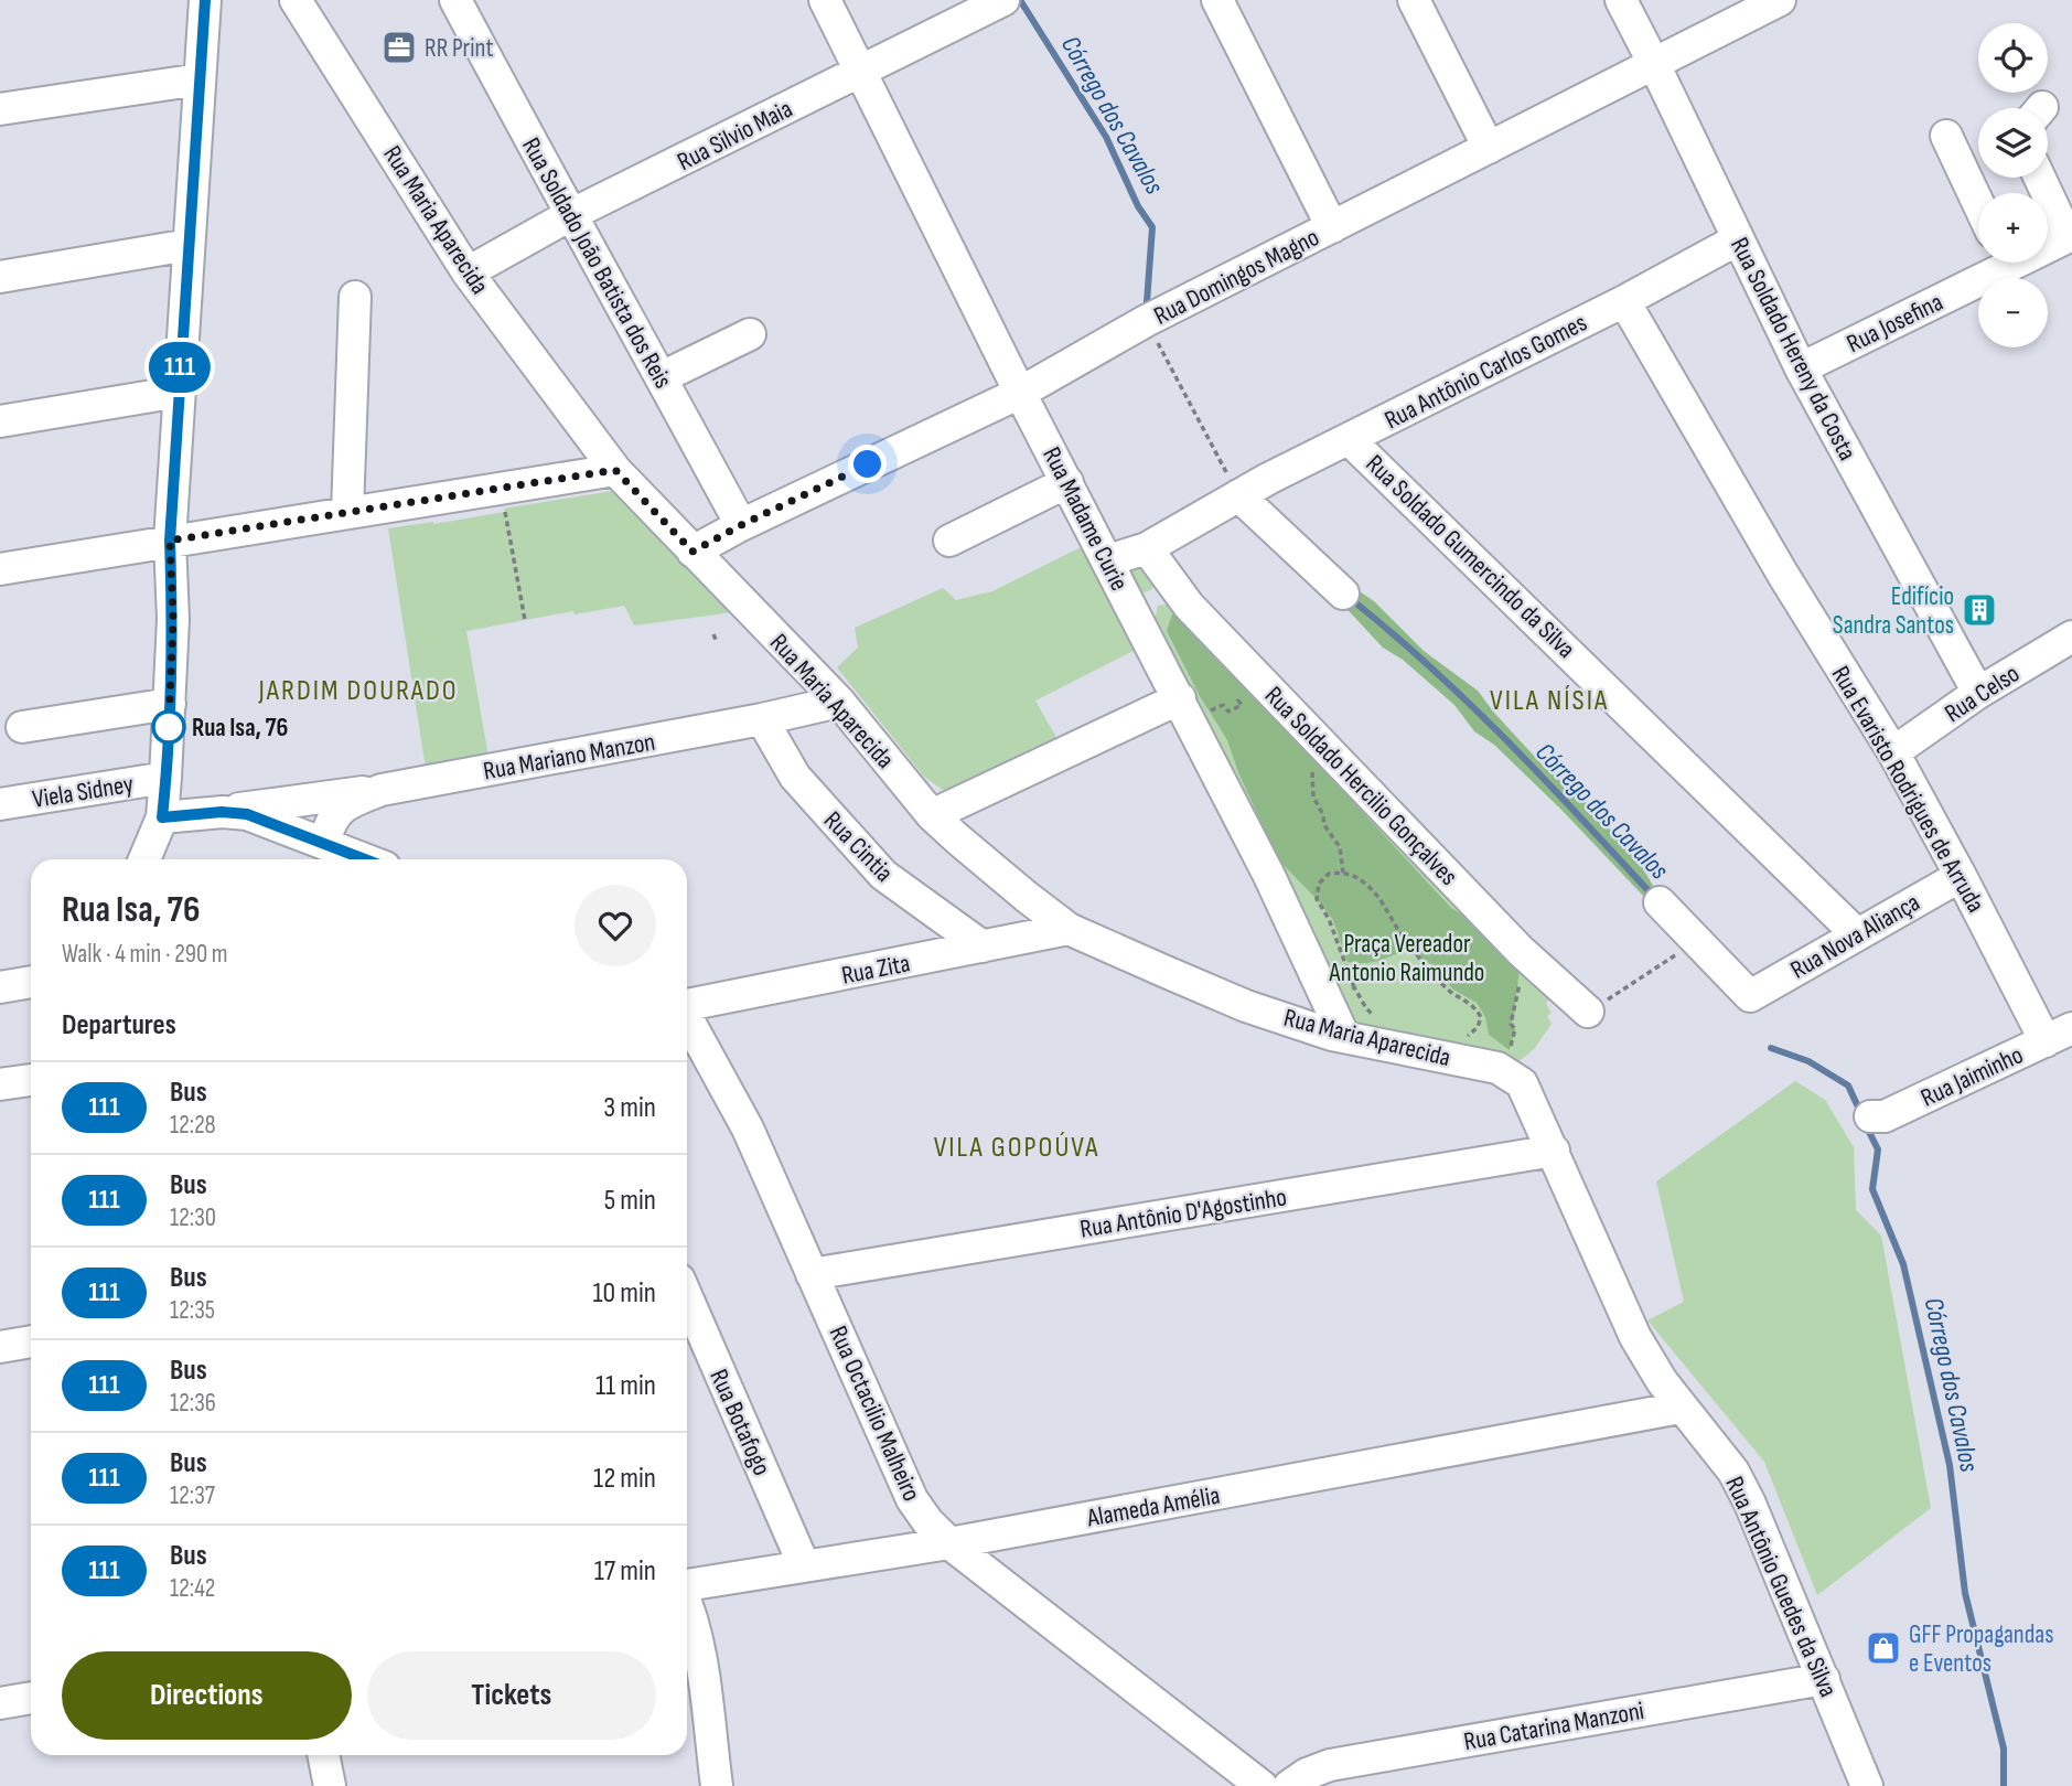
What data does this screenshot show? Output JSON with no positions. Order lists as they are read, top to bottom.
{
  "streets": {
    "street": [
      "Rua Silvio Maia",
      "Rua Maria Aparecida",
      "Rua Soldado João Batista dos Reis",
      "Rua Domingos Magno",
      "Rua Josefina",
      "Rua Soldado Hereny da Costa",
      "Rua Antônio Carlos Gomes",
      "Rua Madame Curie",
      "Rua Soldado Gumercindo da Silva",
      "Rua Celso",
      "Rua Mariano Manzon",
      "Rua Soldado Hercilio Gonçalves",
      "Rua Evaristo Rodrigues de Arruda",
      "Viela Sidney",
      "Rua Cintia",
      "Rua Nova Aliança",
      "Rua Zita",
      "Rua Jaiminho",
      "Rua Antônio D'Agostinho",
      "Rua Octacilio Malheiro",
      "Rua Botafogo",
      "Alameda Amélia",
      "Rua Antônio Guedes da Silva",
      "Rua Catarina Manzoni"
    ]
  },
  "crossings": [
    ["Rua Silvio Maia", "Rua Maria Aparecida"],
    ["Rua Silvio Maia", "Rua Soldado João Batista dos Reis"],
    ["Rua Silvio Maia", "Rua Madame Curie"],
    ["Rua Maria Aparecida", "Rua Domingos Magno"],
    ["Rua Maria Aparecida", "Rua Madame Curie"],
    ["Rua Maria Aparecida", "Rua Mariano Manzon"],
    ["Rua Maria Aparecida", "Rua Zita"],
    ["Rua Maria Aparecida", "Rua Antônio D'Agostinho"],
    ["Rua Maria Aparecida", "Rua Antônio Guedes da Silva"],
    ["Rua Soldado João Batista dos Reis", "Rua Domingos Magno"],
    ["Rua Domingos Magno", "Rua Soldado Hereny da Costa"],
    ["Rua Domingos Magno", "Rua Madame Curie"],
    ["Rua Josefina", "Rua Soldado Hereny da Costa"],
    ["Rua Soldado Hereny da Costa", "Rua Antônio Carlos Gomes"],
    ["Rua Soldado Hereny da Costa", "Rua Celso"],
    ["Rua Antônio Carlos Gomes", "Rua Madame Curie"],
    ["Rua Antônio Carlos Gomes", "Rua Soldado Gumercindo da Silva"],
    ["Rua Antônio Carlos Gomes", "Rua Soldado Hercilio Gonçalves"],
    ["Rua Antônio Carlos Gomes", "Rua Evaristo Rodrigues de Arruda"],
    ["Rua Soldado Gumercindo da Silva", "Rua Nova Aliança"],
    ["Rua Celso", "Rua Evaristo Rodrigues de Arruda"],
    ["Rua Mariano Manzon", "Rua Cintia"],
    ["Rua Evaristo Rodrigues de Arruda", "Rua Nova Aliança"],
    ["Rua Evaristo Rodrigues de Arruda", "Rua Jaiminho"],
    ["Rua Cintia", "Rua Zita"],
    ["Rua Antônio D'Agostinho", "Rua Octacilio Malheiro"],
    ["Rua Antônio D'Agostinho", "Rua Antônio Guedes da Silva"],
    ["Rua Octacilio Malheiro", "Alameda Amélia"],
    ["Rua Botafogo", "Alameda Amélia"],
    ["Alameda Amélia", "Rua Antônio Guedes da Silva"],
    ["Rua Antônio Guedes da Silva", "Rua Catarina Manzoni"]
  ],
  "districts": ["JARDIM DOURADO", "VILA NÍSIA", "VILA GOPOÚVA"],
  "water": ["Córrego dos Cavalos"],
  "parks": ["Praça Vereador Antonio Raimundo"],
  "places": {
    "office": ["RR Print"],
    "building": ["Edifício Sandra Santos"],
    "other": ["Rua Isa, 76"],
    "shop": ["GFF Propagandas e Eventos"]
  },
  "lines": ["bus line 111"],
  "page": {
    "on_map": "111",
    "map_buttons": ["+", "−"],
    "heading": [
      ["Rua Isa, 76", "Walk · 4 min · 290 m"],
      "Departures"
    ],
    "list": [
      {
        "mark": "111",
        "name": "Bus",
        "note": "12:28",
        "value": "3 min"
      },
      {
        "mark": "111",
        "name": "Bus",
        "note": "12:30",
        "value": "5 min"
      },
      {
        "mark": "111",
        "name": "Bus",
        "note": "12:35",
        "value": "10 min"
      },
      {
        "mark": "111",
        "name": "Bus",
        "note": "12:36",
        "value": "11 min"
      },
      {
        "mark": "111",
        "name": "Bus",
        "note": "12:37",
        "value": "12 min"
      },
      {
        "mark": "111",
        "name": "Bus",
        "note": "12:42",
        "value": "17 min"
      }
    ],
    "buttons": ["Directions", "Tickets"]
  }
}
